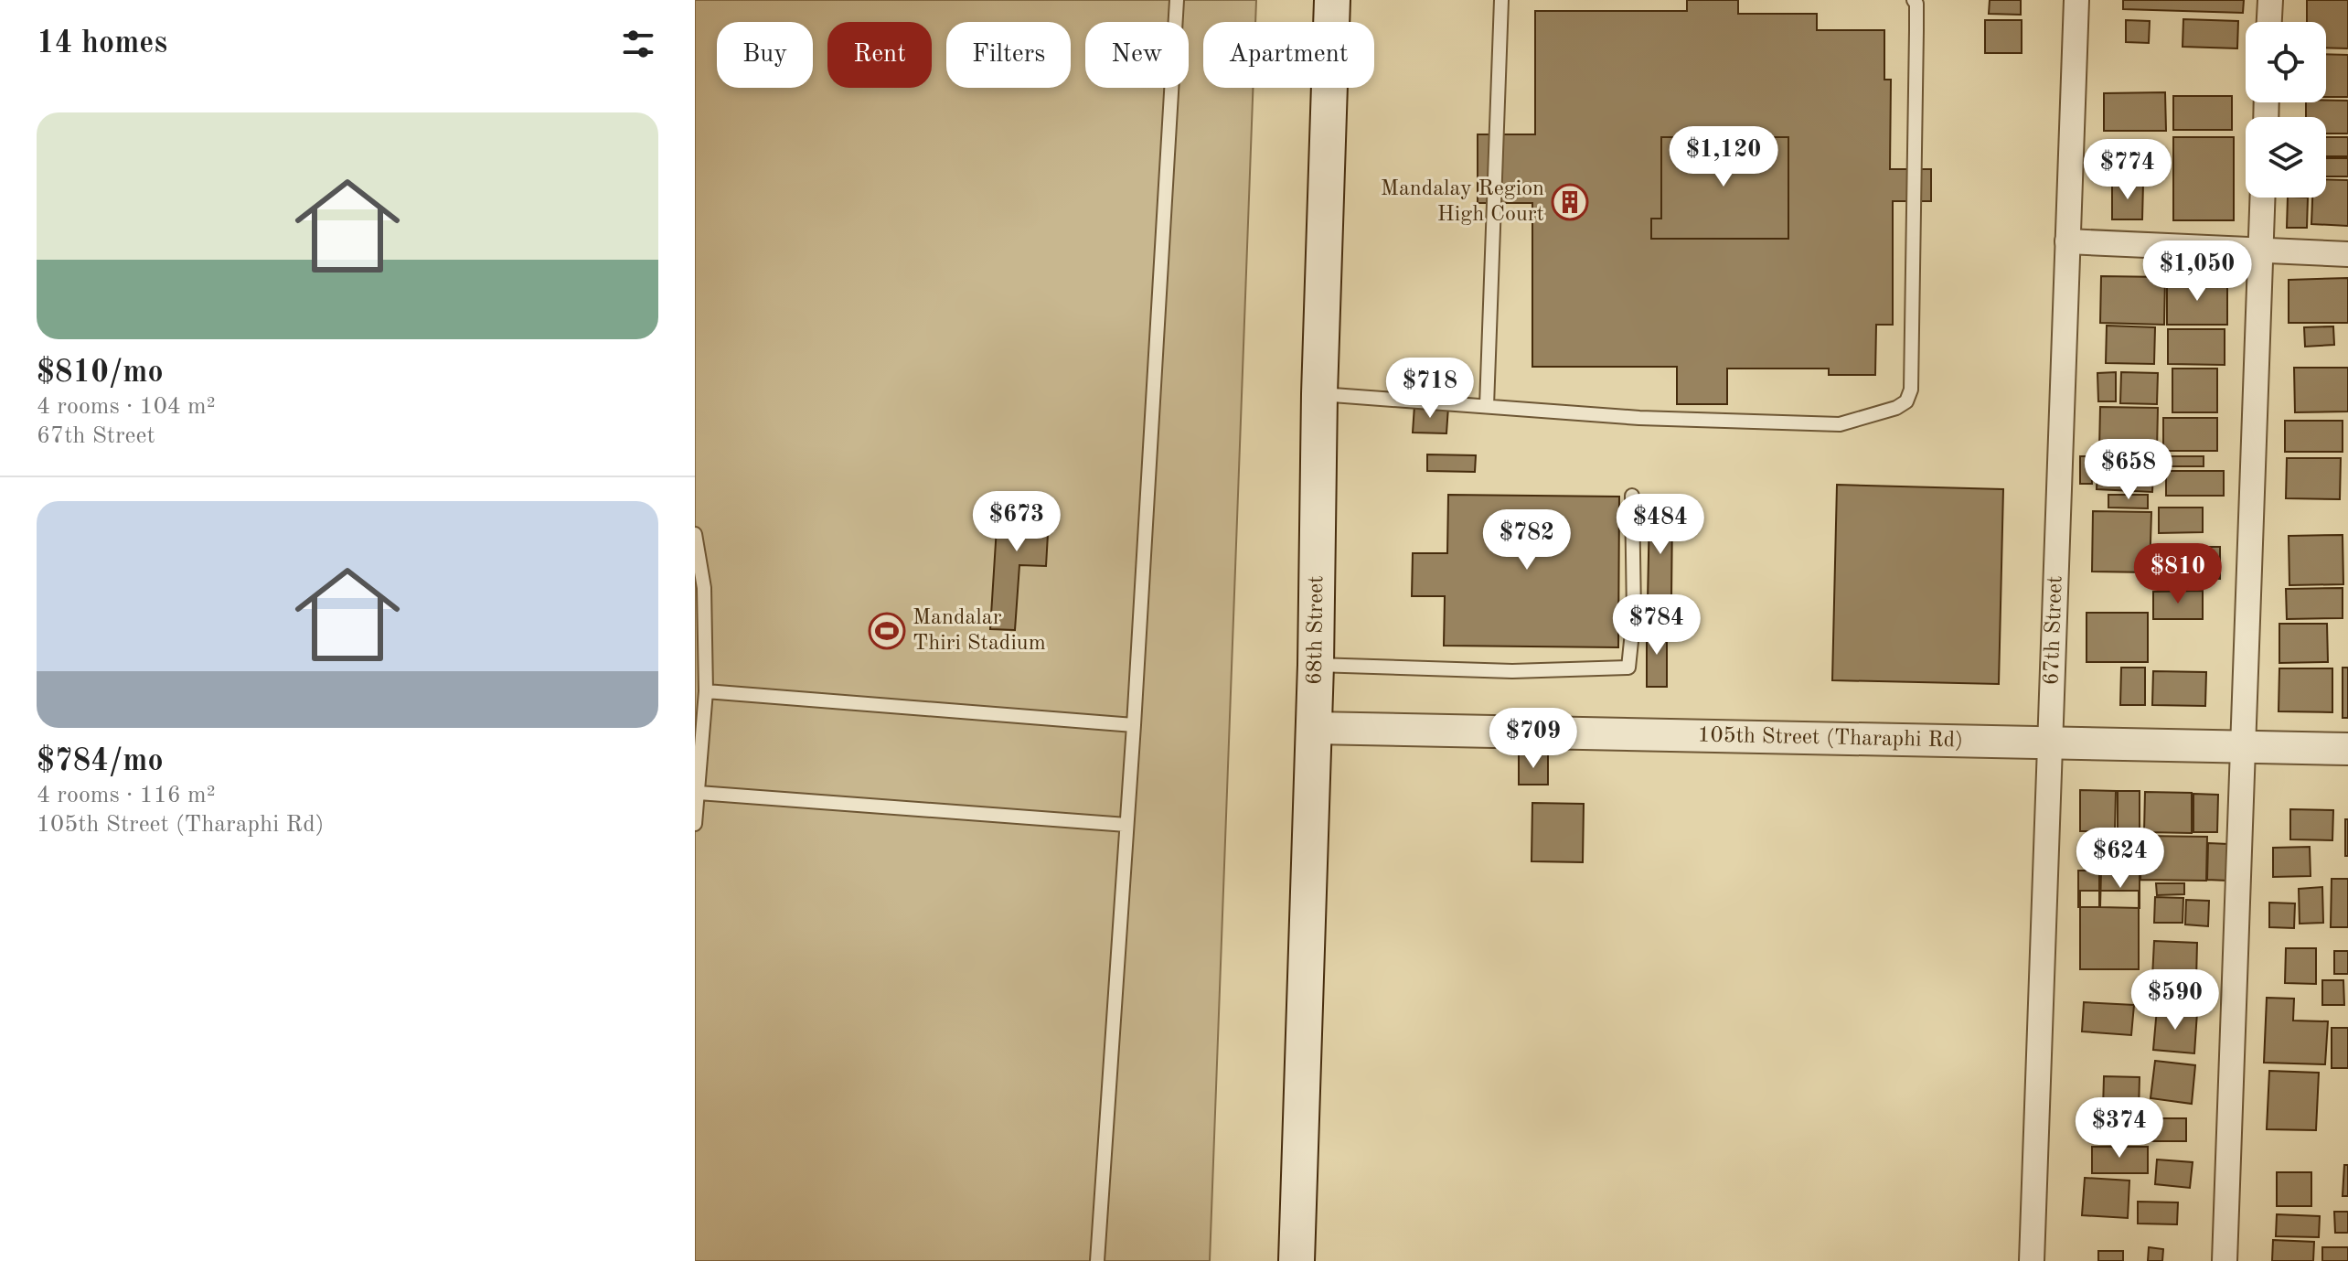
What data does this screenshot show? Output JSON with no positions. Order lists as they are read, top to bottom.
{
  "streets": {
    "main road": ["68th Street"],
    "street": ["67th Street", "105th Street (Tharaphi Rd)"]
  },
  "crossings": [
    ["68th Street", "105th Street (Tharaphi Rd)"],
    ["67th Street", "105th Street (Tharaphi Rd)"]
  ],
  "places": {
    "building": ["Mandalay Region High Court"],
    "sports": ["Mandalar Thiri Stadium"]
  },
  "page": {
    "heading": "14 homes",
    "chip": [
      "Buy",
      "Rent",
      "Filters",
      "New",
      "Apartment"
    ],
    "list": [
      {
        "name": "$810/mo",
        "note": "4 rooms · 104 m² · 67th Street"
      },
      {
        "name": "$784/mo",
        "note": "4 rooms · 116 m² · 105th Street (Tharaphi Rd)"
      }
    ],
    "price": [
      "$1,120",
      "$774",
      "$1,050",
      "$718",
      "$658",
      "$673",
      "$484",
      "$782",
      "$810",
      "$784",
      "$709",
      "$624",
      "$590",
      "$374"
    ]
  }
}
